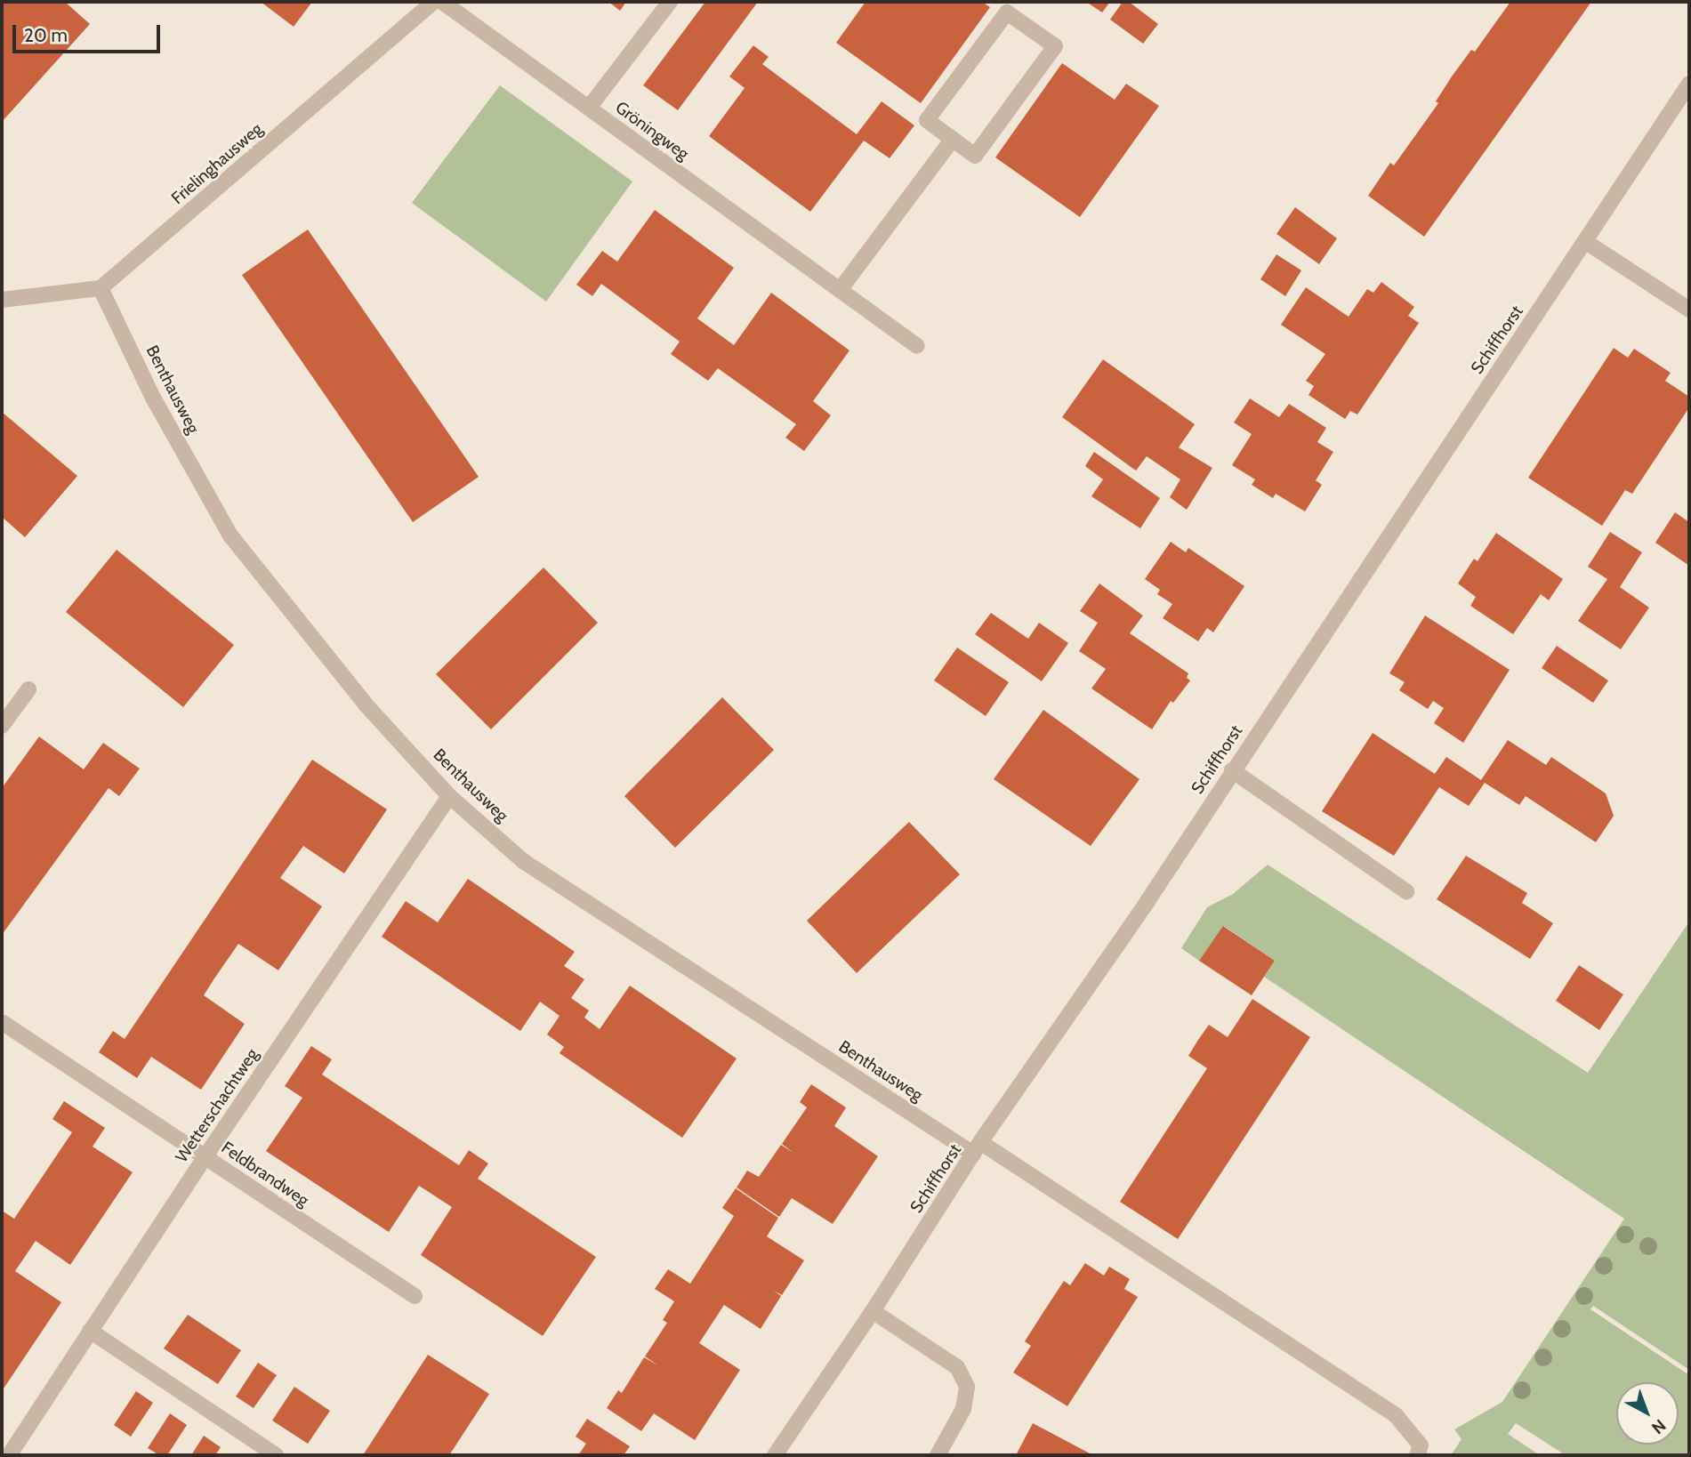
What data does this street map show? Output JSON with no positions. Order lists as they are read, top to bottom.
{
  "streets": {
    "street": [
      "Gröningweg",
      "Frielinghausweg",
      "Schiffhorst",
      "Benthausweg",
      "Wetterschachtweg",
      "Feldbrandweg"
    ]
  },
  "crossings": [
    ["Frielinghausweg", "Benthausweg"],
    ["Schiffhorst", "Benthausweg"],
    ["Benthausweg", "Wetterschachtweg"],
    ["Wetterschachtweg", "Feldbrandweg"]
  ],
  "scale_bar": "20 m",
  "north": "bottom right"
}
